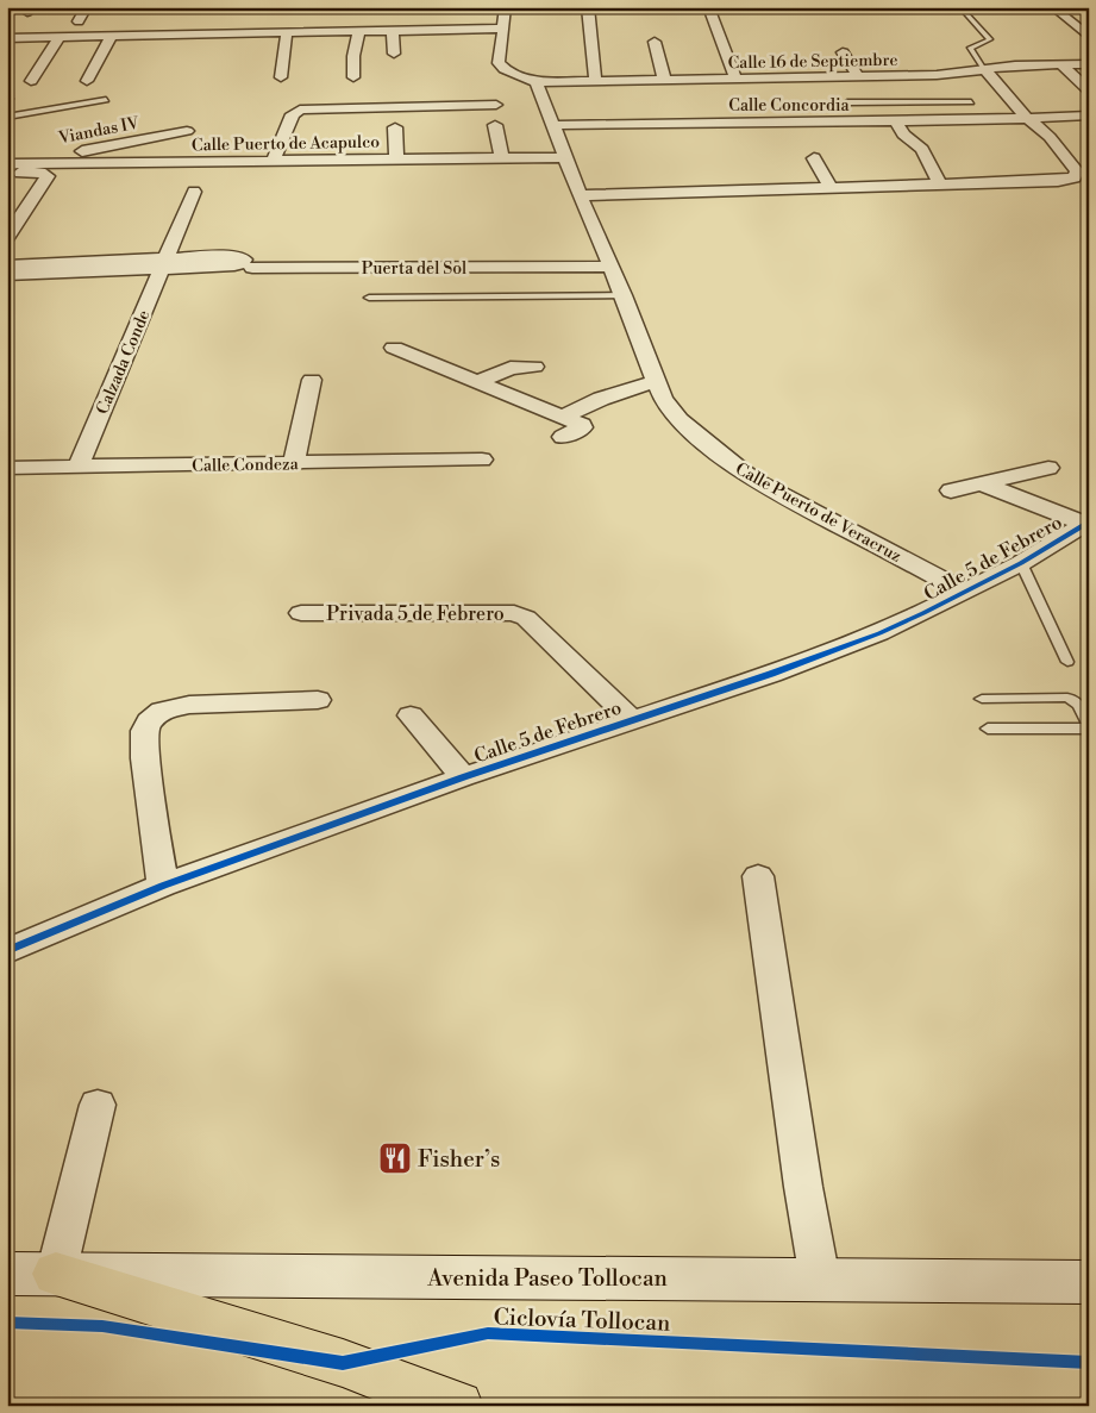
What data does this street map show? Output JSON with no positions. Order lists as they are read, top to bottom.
{
  "streets": {
    "main road": ["Avenida Paseo Tollocan"],
    "street": [
      "Calle 16 de Septiembre",
      "Calle Concordia",
      "Viandas IV",
      "Calle Puerto de Acapulco",
      "Puerta del Sol",
      "Calzada Conde",
      "Calle Condeza",
      "Calle Puerto de Veracruz",
      "Calle 5 de Febrero",
      "Privada 5 de Febrero"
    ],
    "cycle path": ["Ciclovía Tollocan"]
  },
  "crossings": [
    ["Calle 16 de Septiembre", "Calle Puerto de Veracruz"],
    ["Calle Concordia", "Calle Puerto de Veracruz"],
    ["Viandas IV", "Calle Puerto de Acapulco"],
    ["Calle Puerto de Acapulco", "Calle Puerto de Veracruz"],
    ["Puerta del Sol", "Calle Puerto de Veracruz"],
    ["Calzada Conde", "Calle Condeza"],
    ["Calle Puerto de Veracruz", "Calle 5 de Febrero"],
    ["Calle 5 de Febrero", "Privada 5 de Febrero"]
  ],
  "places": {
    "restaurant": ["Fisher’s"]
  }
}
